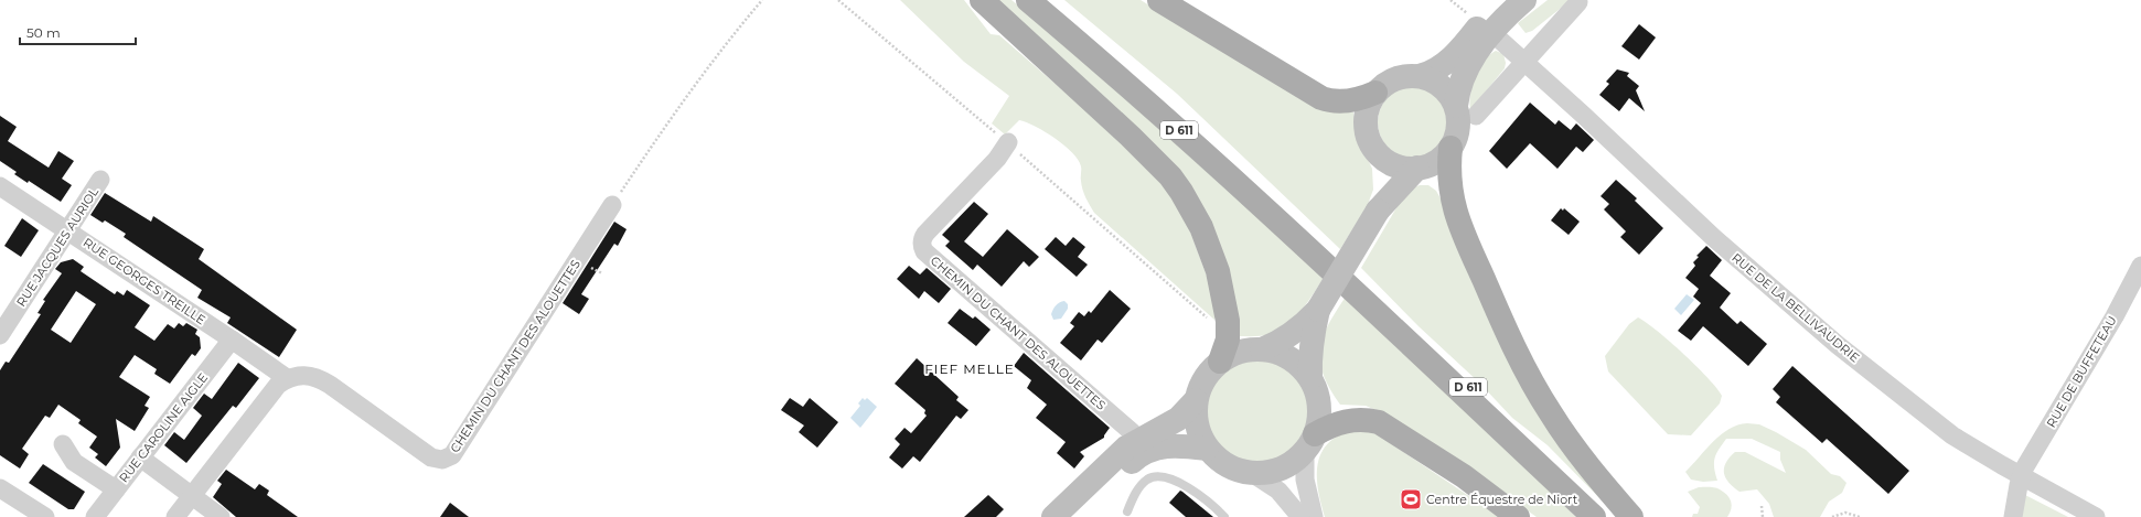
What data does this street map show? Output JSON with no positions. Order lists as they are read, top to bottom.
{
  "streets": {
    "main road": ["D 611"],
    "street": [
      "RUE JACQUES AURIOL",
      "RUE GEORGES TREILLE",
      "RUE DE LA BELLIVAUDRIE",
      "CHEMIN DU CHANT DES ALOUETTES",
      "RUE DE BUFFETEAU",
      "RUE CAROLINE AIGLE"
    ]
  },
  "crossings": [
    ["RUE JACQUES AURIOL", "RUE GEORGES TREILLE"],
    ["RUE GEORGES TREILLE", "CHEMIN DU CHANT DES ALOUETTES"],
    ["RUE GEORGES TREILLE", "RUE CAROLINE AIGLE"],
    ["RUE DE LA BELLIVAUDRIE", "RUE DE BUFFETEAU"]
  ],
  "districts": ["FIEF MELLE"],
  "places": {
    "sports": ["Centre Équestre de Niort"]
  },
  "scale_bar": "50 m"
}
